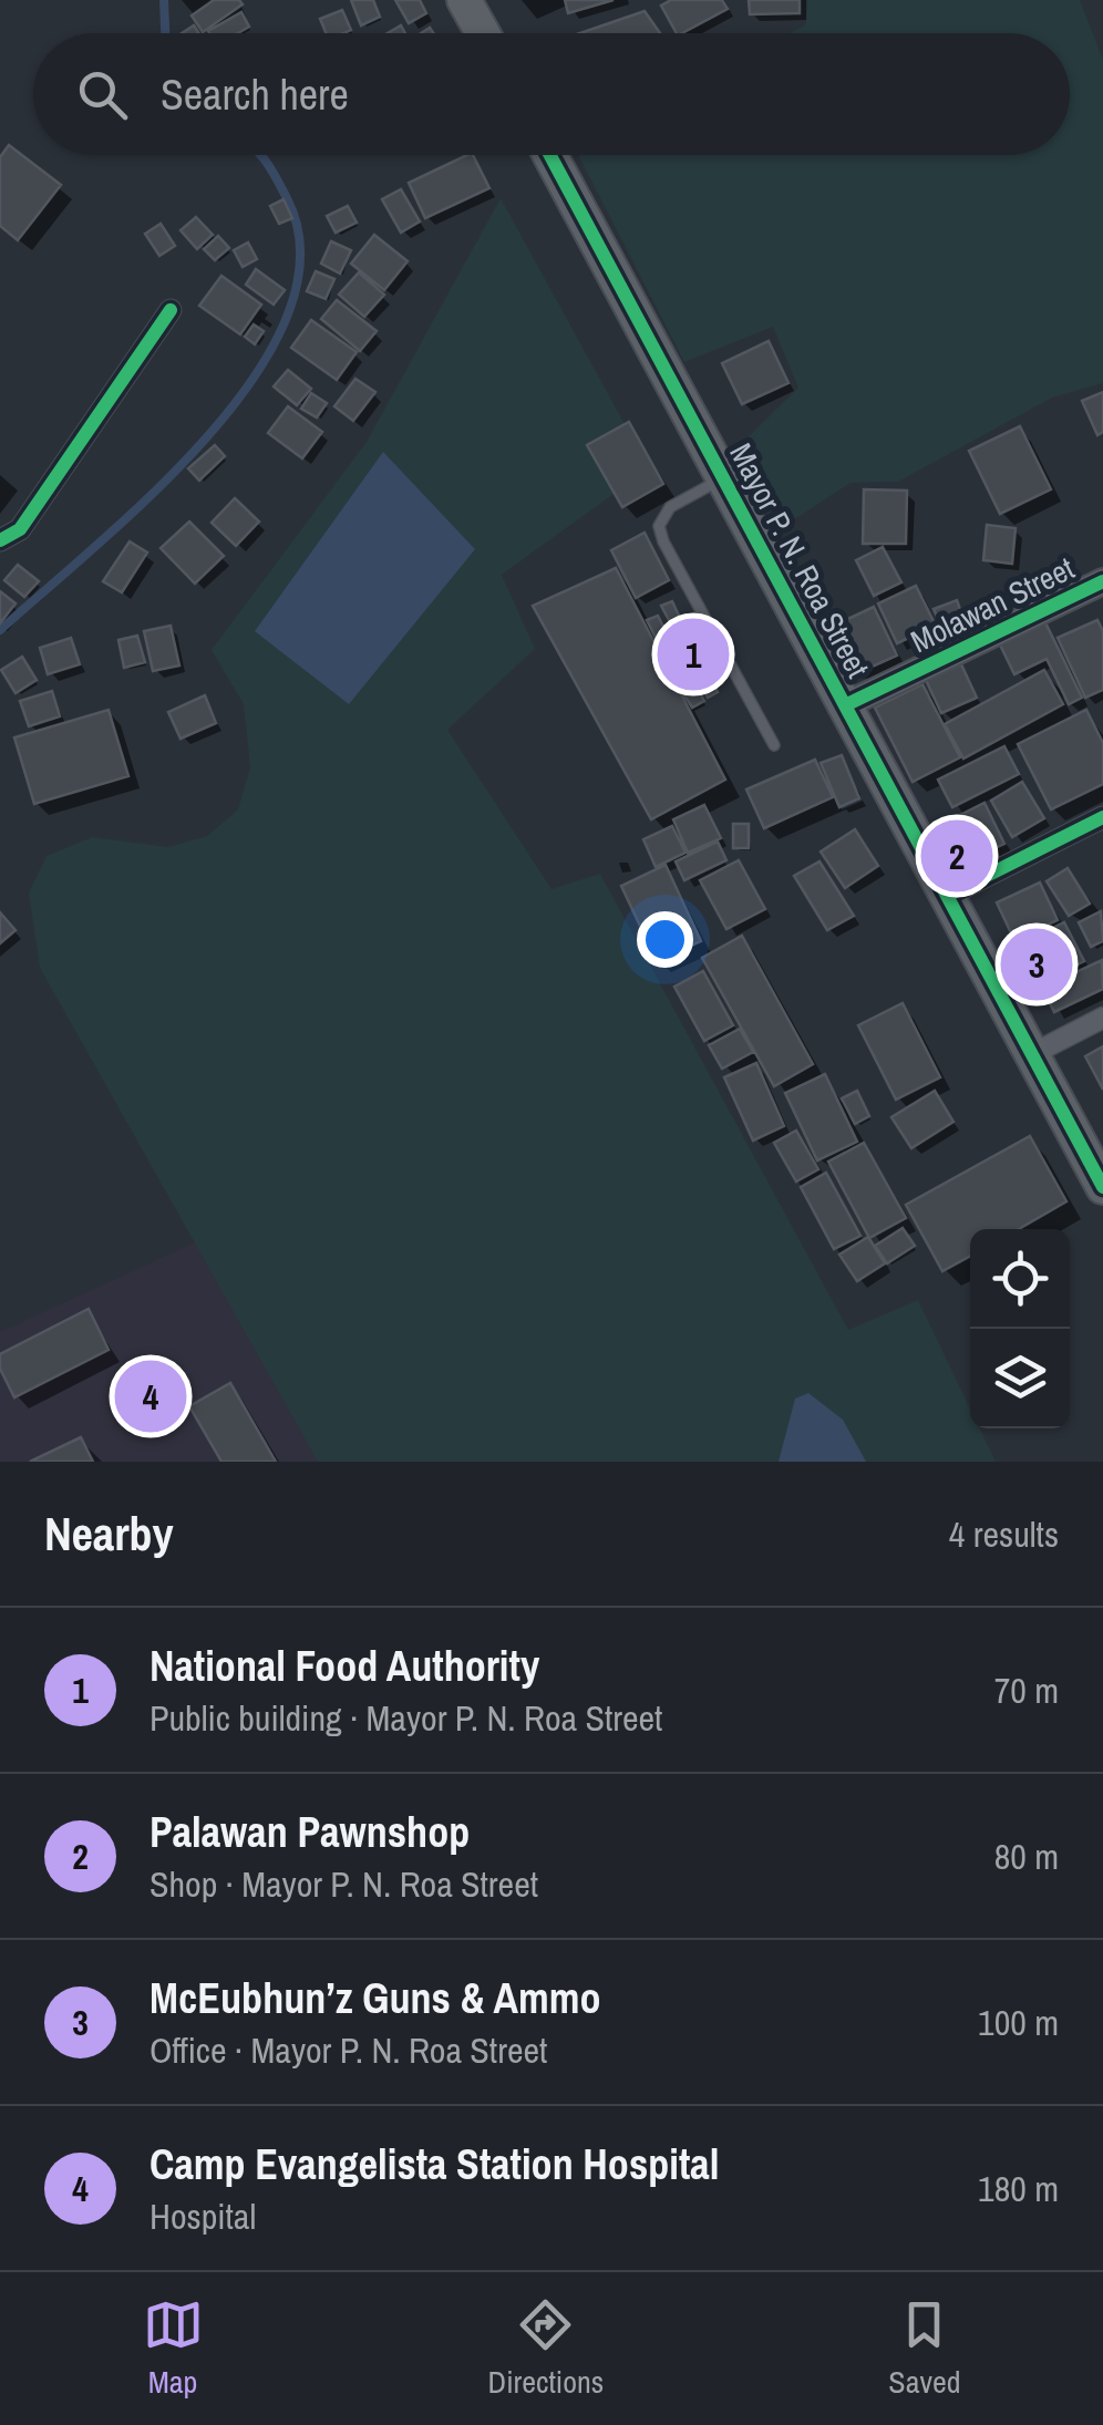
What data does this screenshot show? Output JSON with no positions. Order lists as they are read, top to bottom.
{
  "streets": {
    "main road": ["Mayor P. N. Roa Street"],
    "street": ["Molawan Street"]
  },
  "crossings": [
    ["Mayor P. N. Roa Street", "Molawan Street"]
  ],
  "page": {
    "search": "Search here",
    "pins": [
      "1",
      "2",
      "3",
      "4"
    ],
    "heading": ["Nearby", "4 results"],
    "list": [
      {
        "mark": "1",
        "name": "National Food Authority",
        "note": "Public building · Mayor P. N. Roa Street",
        "value": "70 m"
      },
      {
        "mark": "2",
        "name": "Palawan Pawnshop",
        "note": "Shop · Mayor P. N. Roa Street",
        "value": "80 m"
      },
      {
        "mark": "3",
        "name": "McEubhun’z Guns & Ammo",
        "note": "Office · Mayor P. N. Roa Street",
        "value": "100 m"
      },
      {
        "mark": "4",
        "name": "Camp Evangelista Station Hospital",
        "note": "Hospital",
        "value": "180 m"
      }
    ],
    "nav": ["Map", "Directions", "Saved"]
  }
}
